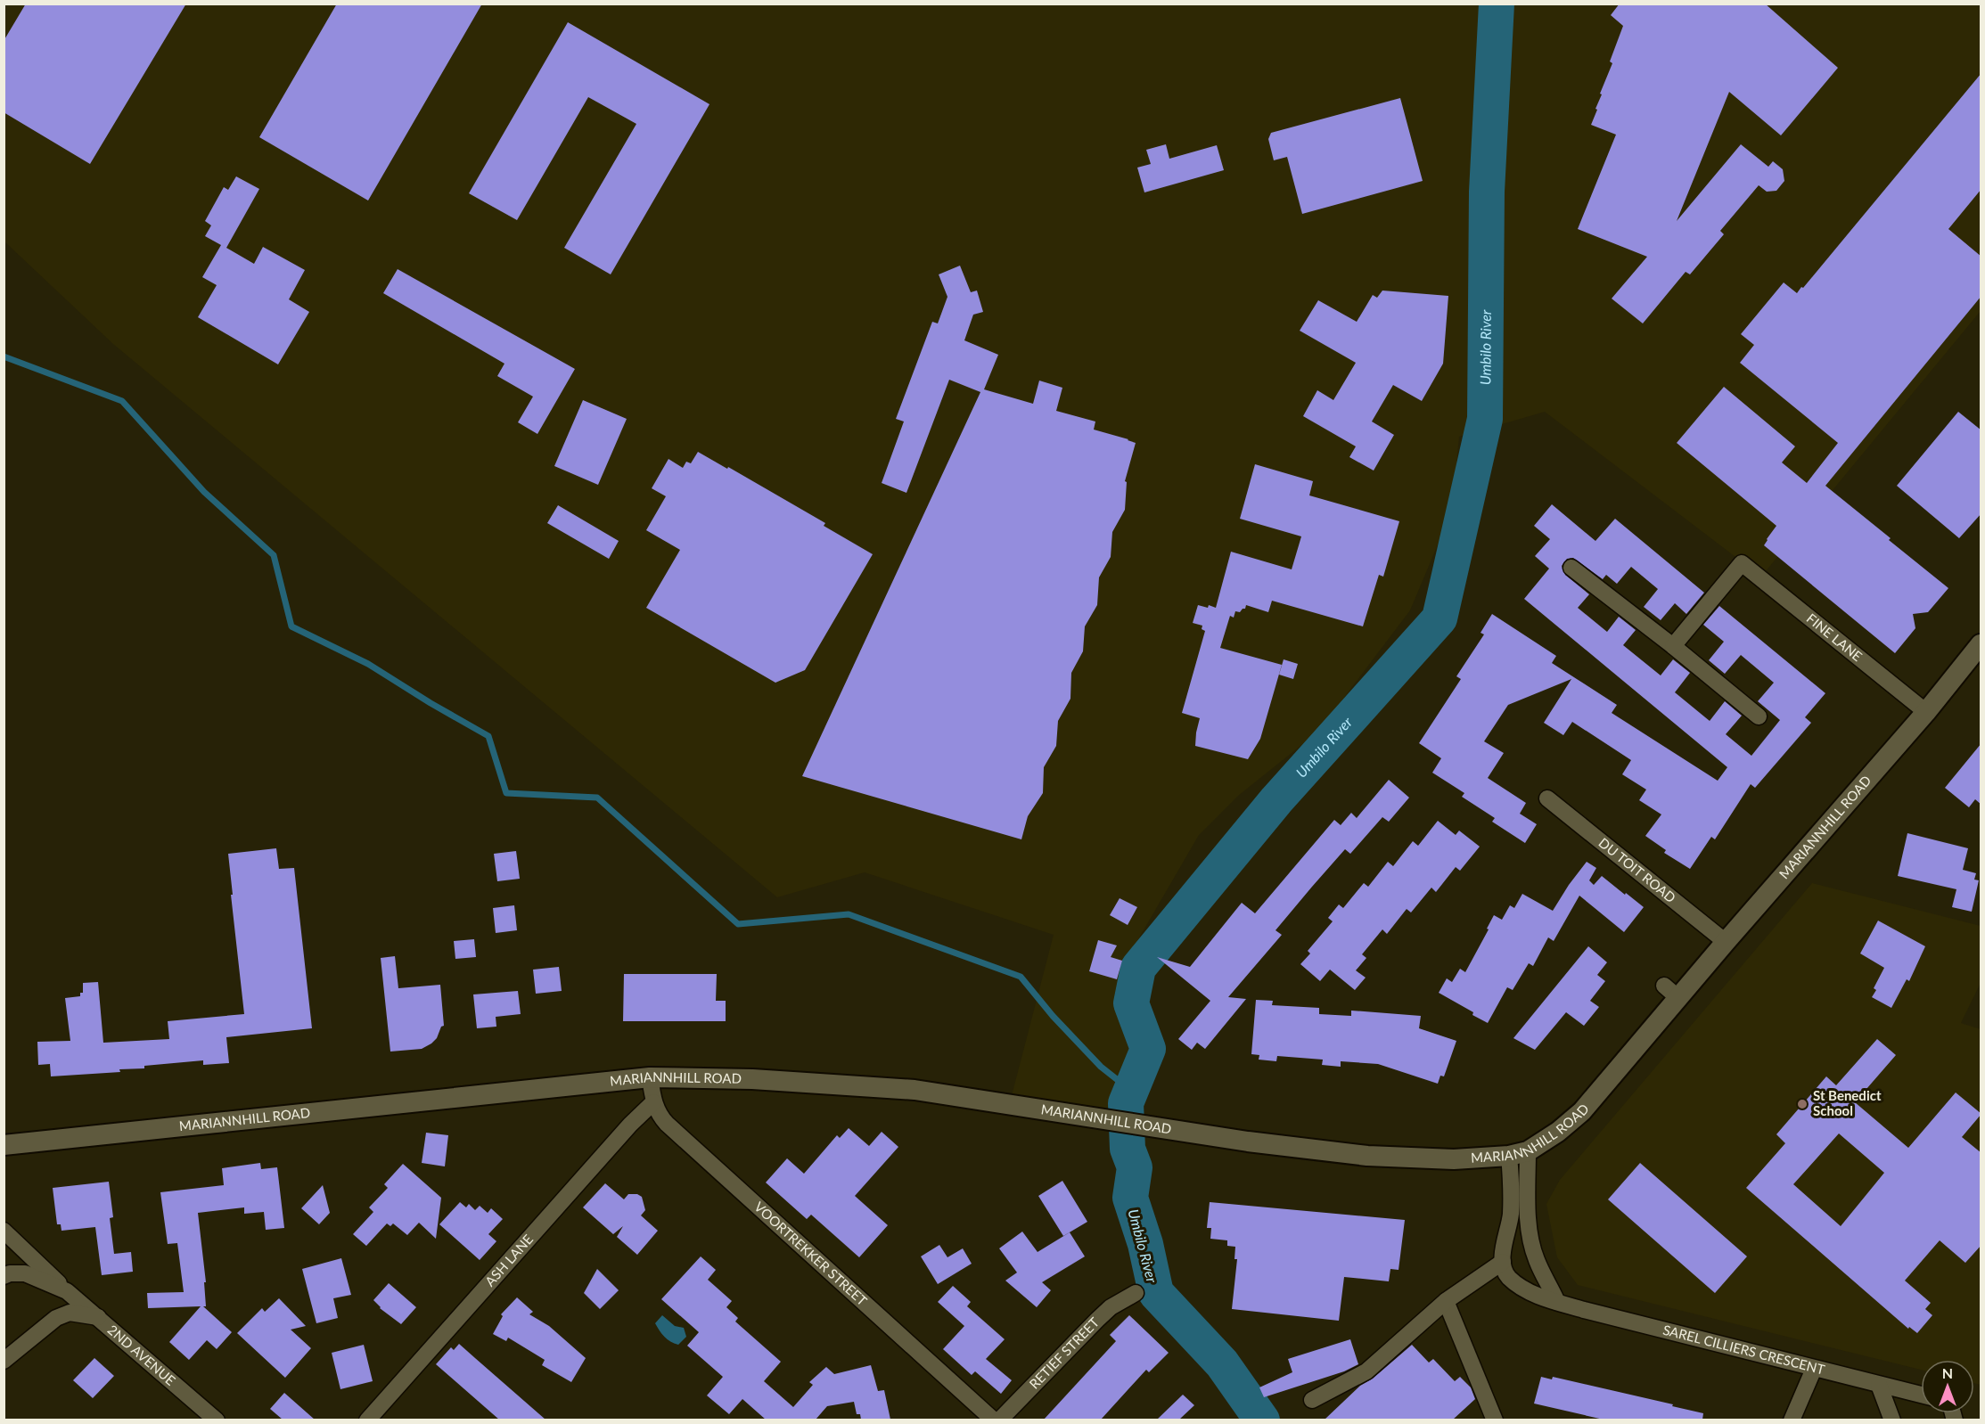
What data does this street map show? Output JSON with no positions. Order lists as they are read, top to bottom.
{
  "streets": {
    "street": [
      "FINE LANE",
      "MARIANNHILL ROAD",
      "DU TOIT ROAD",
      "VOORTREKKER STREET",
      "ASH LANE",
      "SAREL CILLIERS CRESCENT",
      "RETIEF STREET",
      "2ND AVENUE"
    ]
  },
  "crossings": [
    ["FINE LANE", "MARIANNHILL ROAD"],
    ["MARIANNHILL ROAD", "DU TOIT ROAD"],
    ["MARIANNHILL ROAD", "VOORTREKKER STREET"],
    ["VOORTREKKER STREET", "ASH LANE"]
  ],
  "water": ["Umbilo River"],
  "places": ["St Benedict School"],
  "north": "top"
}
